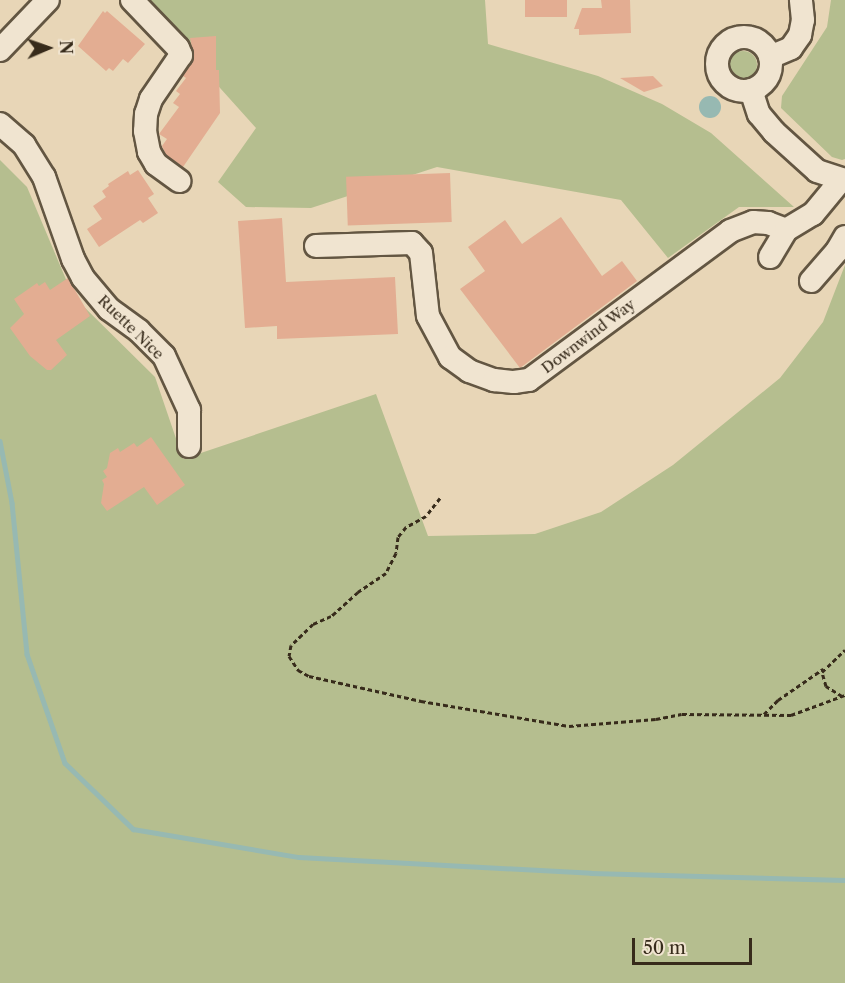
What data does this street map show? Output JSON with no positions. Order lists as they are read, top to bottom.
{
  "streets": {
    "street": ["Ruette Nice", "Downwind Way"]
  },
  "scale_bar": "50 m",
  "north": "right"
}
